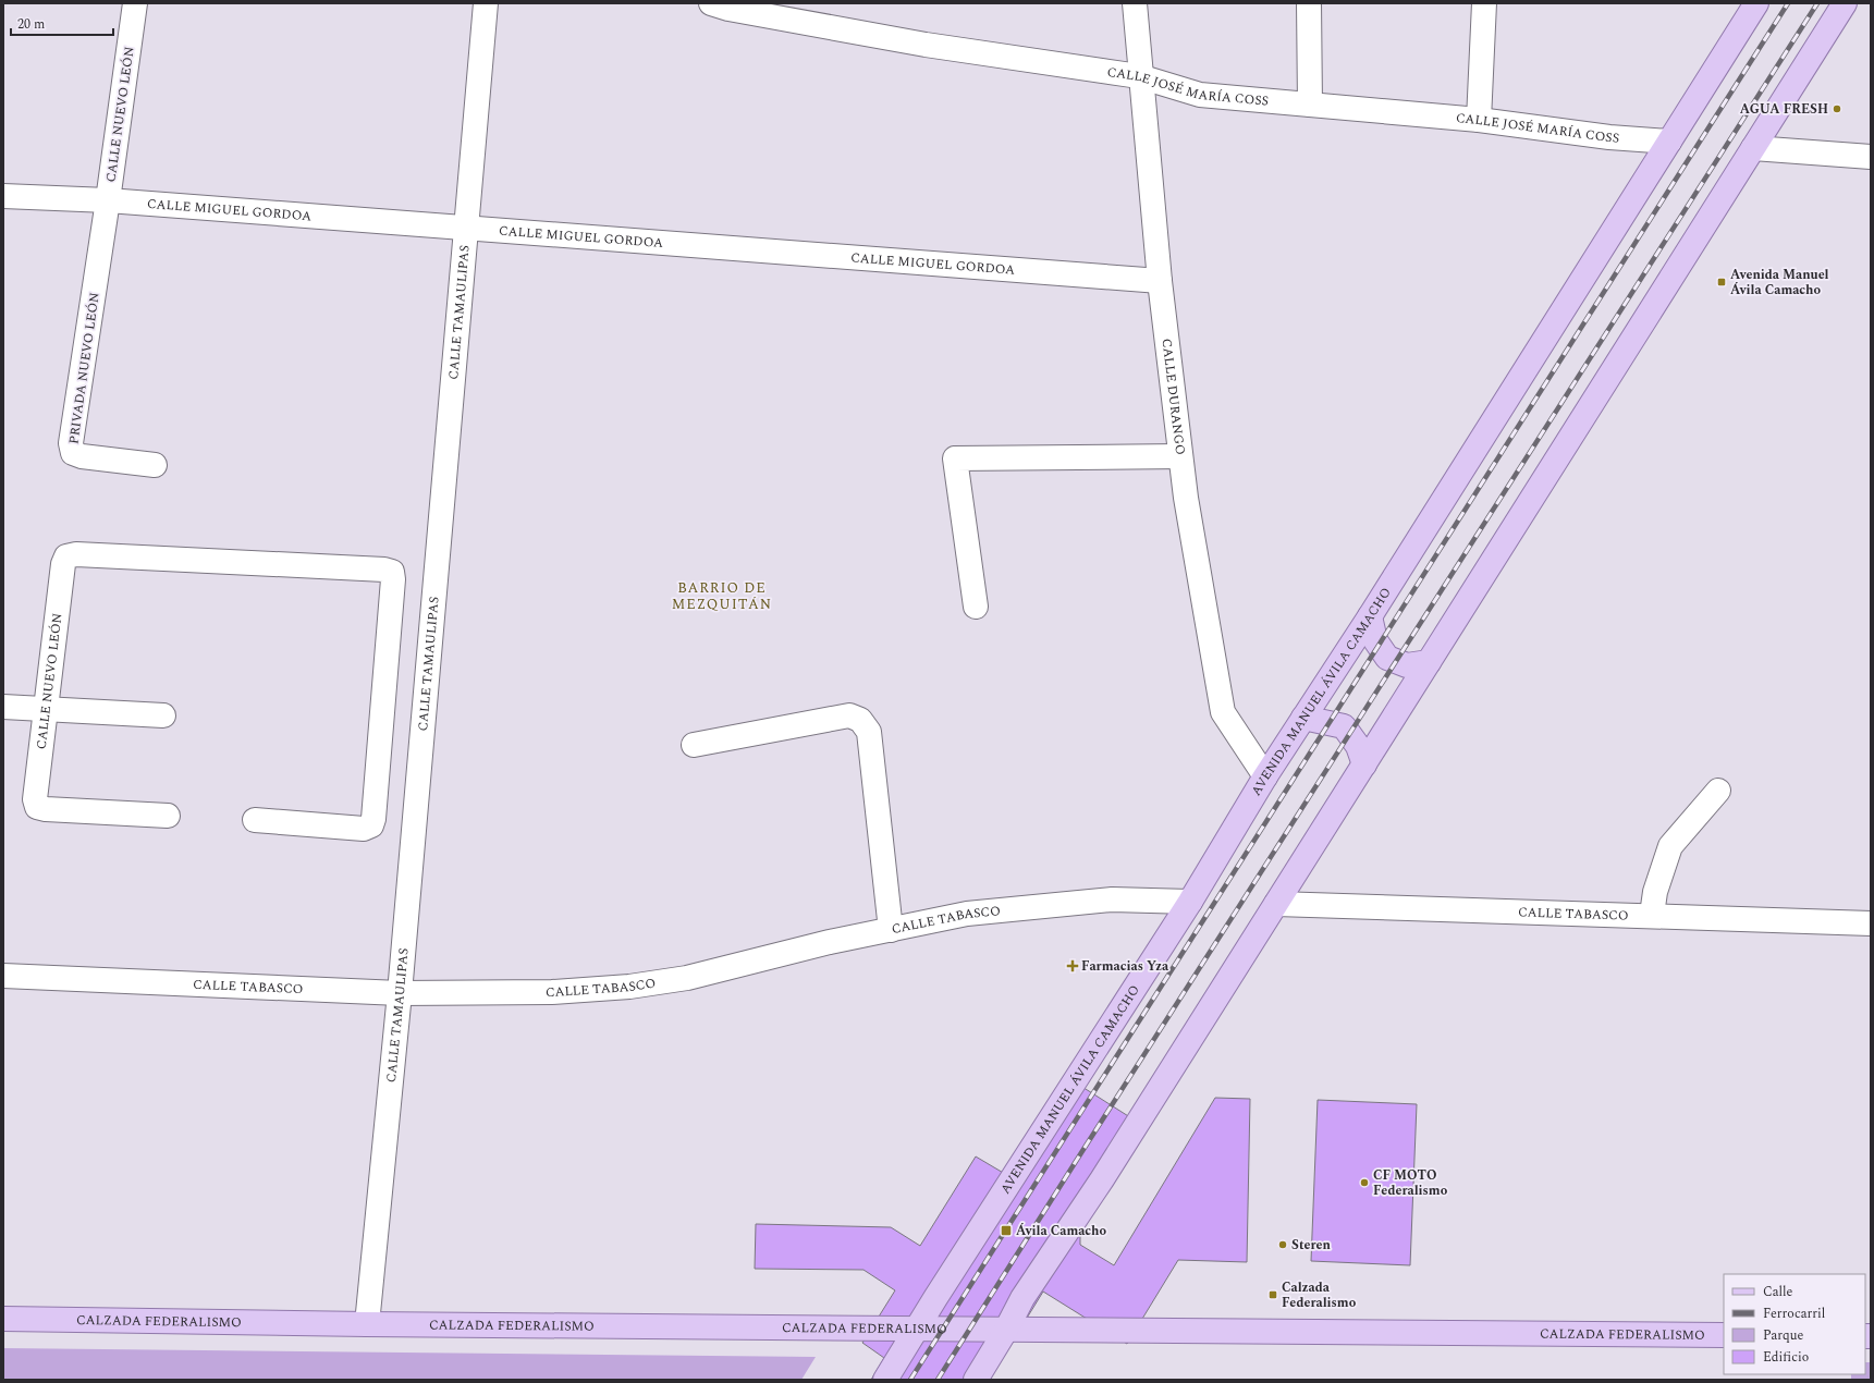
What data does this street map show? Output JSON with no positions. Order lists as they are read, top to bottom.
{
  "streets": {
    "main road": ["AVENIDA MANUEL ÁVILA CAMACHO", "CALZADA FEDERALISMO"],
    "street": [
      "CALLE JOSÉ MARÍA COSS",
      "CALLE NUEVO LEÓN",
      "CALLE MIGUEL GORDOA",
      "CALLE TAMAULIPAS",
      "PRIVADA NUEVO LEÓN",
      "CALLE DURANGO",
      "CALLE TABASCO"
    ]
  },
  "crossings": [
    ["CALLE JOSÉ MARÍA COSS", "CALLE DURANGO"],
    ["CALLE JOSÉ MARÍA COSS", "AVENIDA MANUEL ÁVILA CAMACHO"],
    ["CALLE NUEVO LEÓN", "CALLE MIGUEL GORDOA"],
    ["CALLE NUEVO LEÓN", "PRIVADA NUEVO LEÓN"],
    ["CALLE MIGUEL GORDOA", "CALLE TAMAULIPAS"],
    ["CALLE MIGUEL GORDOA", "PRIVADA NUEVO LEÓN"],
    ["CALLE MIGUEL GORDOA", "CALLE DURANGO"],
    ["CALLE TAMAULIPAS", "CALLE TABASCO"],
    ["CALLE TAMAULIPAS", "CALZADA FEDERALISMO"],
    ["CALLE DURANGO", "AVENIDA MANUEL ÁVILA CAMACHO"],
    ["AVENIDA MANUEL ÁVILA CAMACHO", "CALLE TABASCO"],
    ["AVENIDA MANUEL ÁVILA CAMACHO", "CALZADA FEDERALISMO"]
  ],
  "districts": ["BARRIO DE MEZQUITÁN"],
  "places": {
    "other": ["AGUA FRESH", "CF MOTO Federalismo", "Steren"],
    "transit": ["Avenida Manuel Ávila Camacho", "Ávila Camacho", "Calzada Federalismo"],
    "health": ["Farmacias Yza"]
  },
  "legend": [
    "Calle",
    "Ferrocarril",
    "Parque",
    "Edificio"
  ],
  "scale_bar": "20 m"
}
